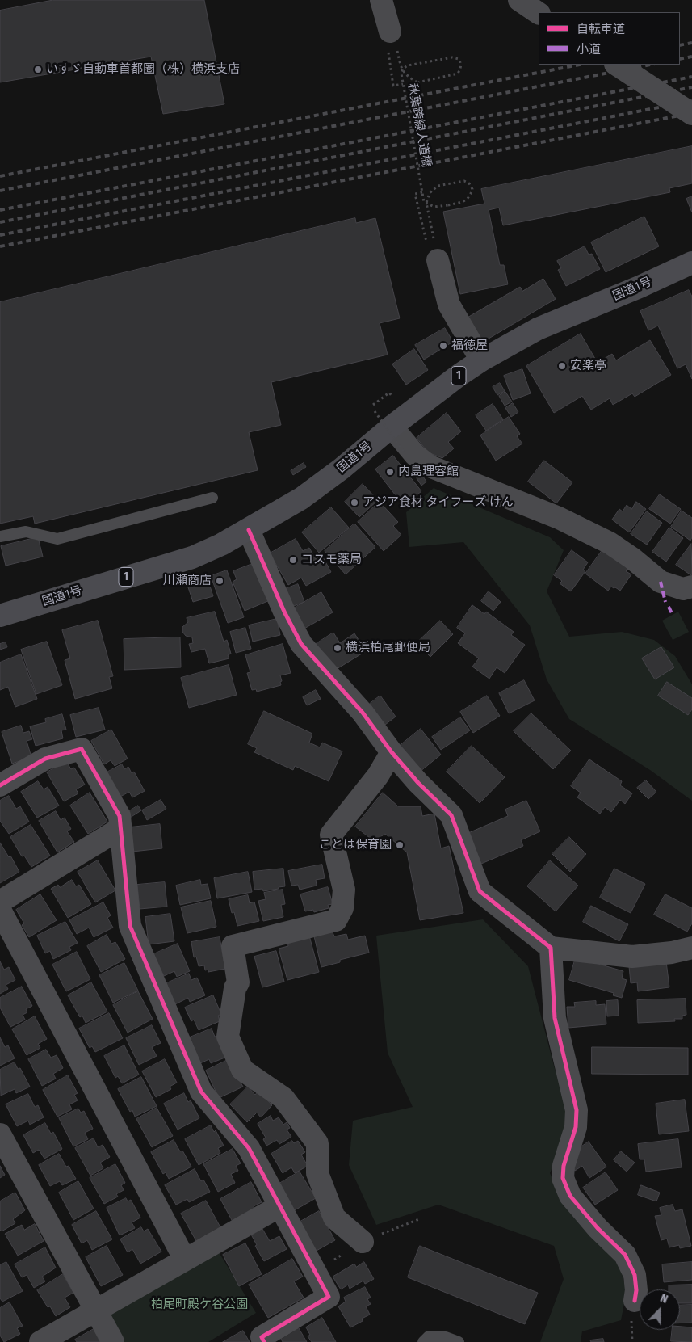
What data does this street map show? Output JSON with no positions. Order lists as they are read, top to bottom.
{
  "streets": {
    "highway": ["国道1号", "1"],
    "path": ["秋葉跨線人道橋"]
  },
  "parks": ["柏尾町殿ケ谷公園"],
  "places": [
    "いすゞ自動車首都圏（株）横浜支店",
    "福徳屋",
    "安楽亭",
    "内島理容館",
    "アジア食材 タイフーズ けん",
    "コスモ薬局",
    "川瀬商店",
    "横浜柏尾郵便局",
    "ことは保育園"
  ],
  "legend": ["自転車道", "小道"],
  "north": "top"
}
